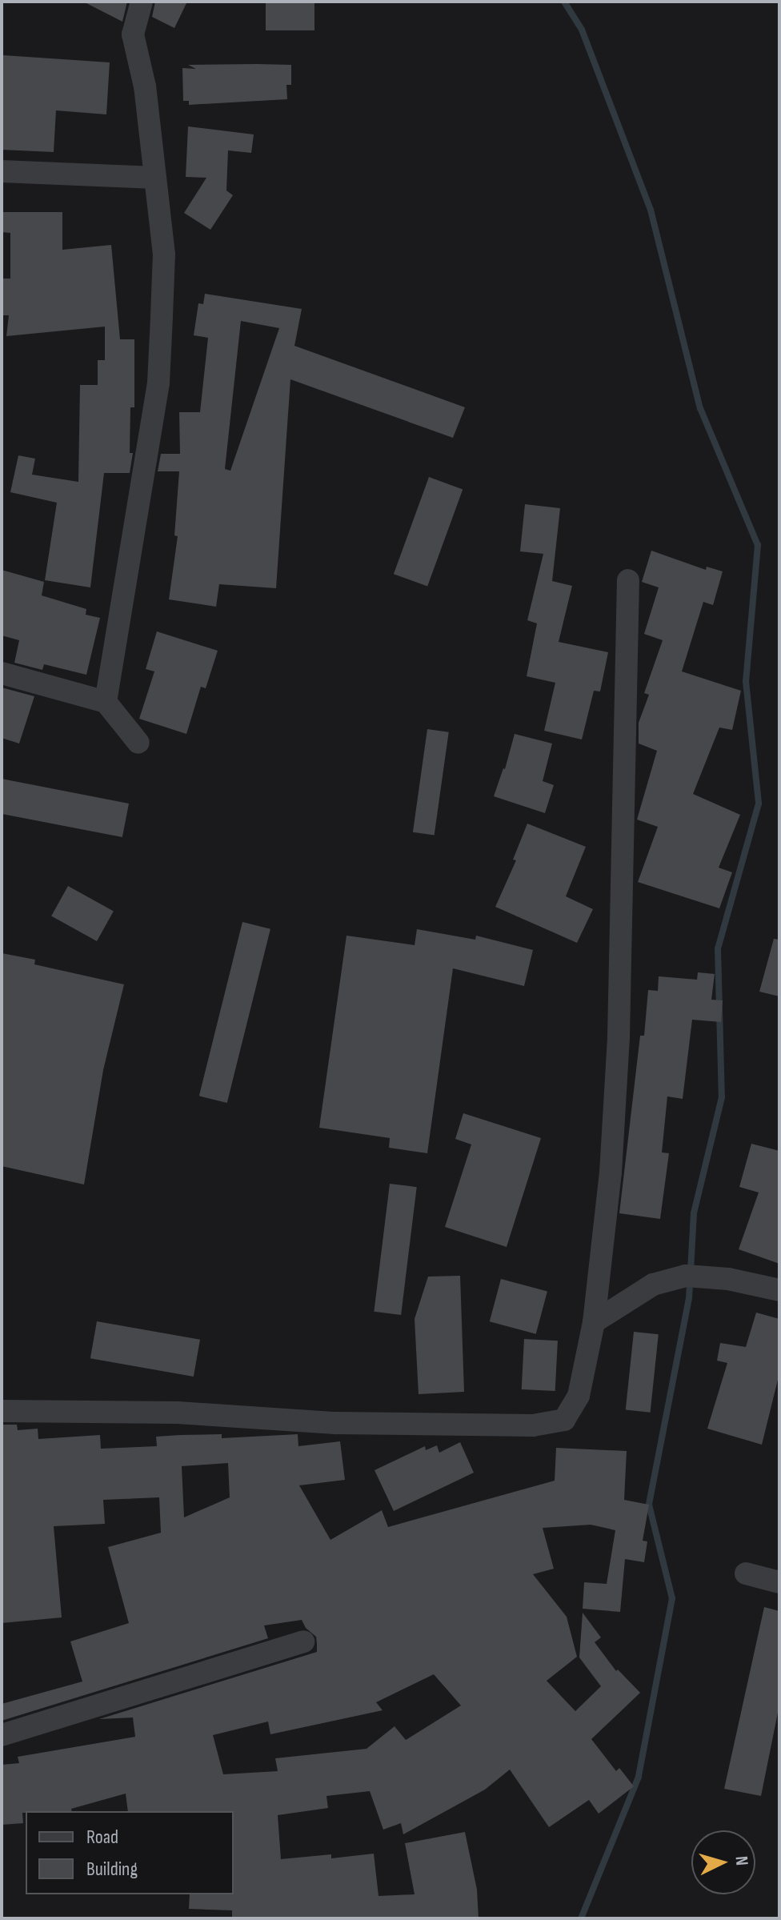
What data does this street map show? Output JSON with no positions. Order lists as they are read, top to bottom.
{
  "legend": ["Road", "Building"],
  "north": "right"
}
